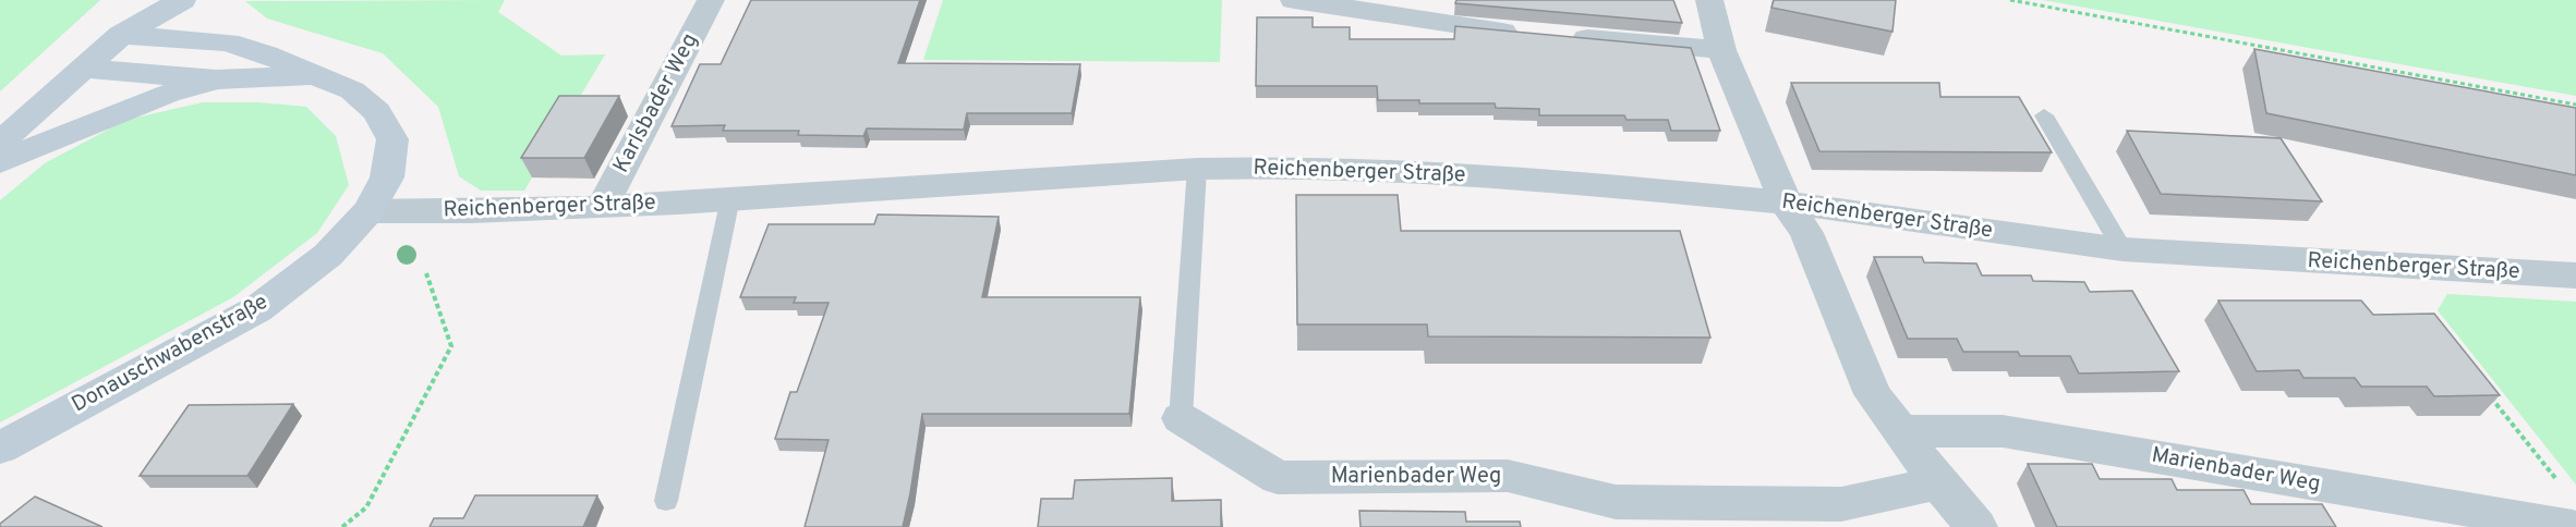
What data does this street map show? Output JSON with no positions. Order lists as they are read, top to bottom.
{
  "streets": {
    "street": [
      "Karlsbader Weg",
      "Reichenberger Straße",
      "Donauschwabenstraße",
      "Marienbader Weg"
    ]
  },
  "crossings": [
    ["Karlsbader Weg", "Reichenberger Straße"],
    ["Reichenberger Straße", "Donauschwabenstraße"]
  ]
}
